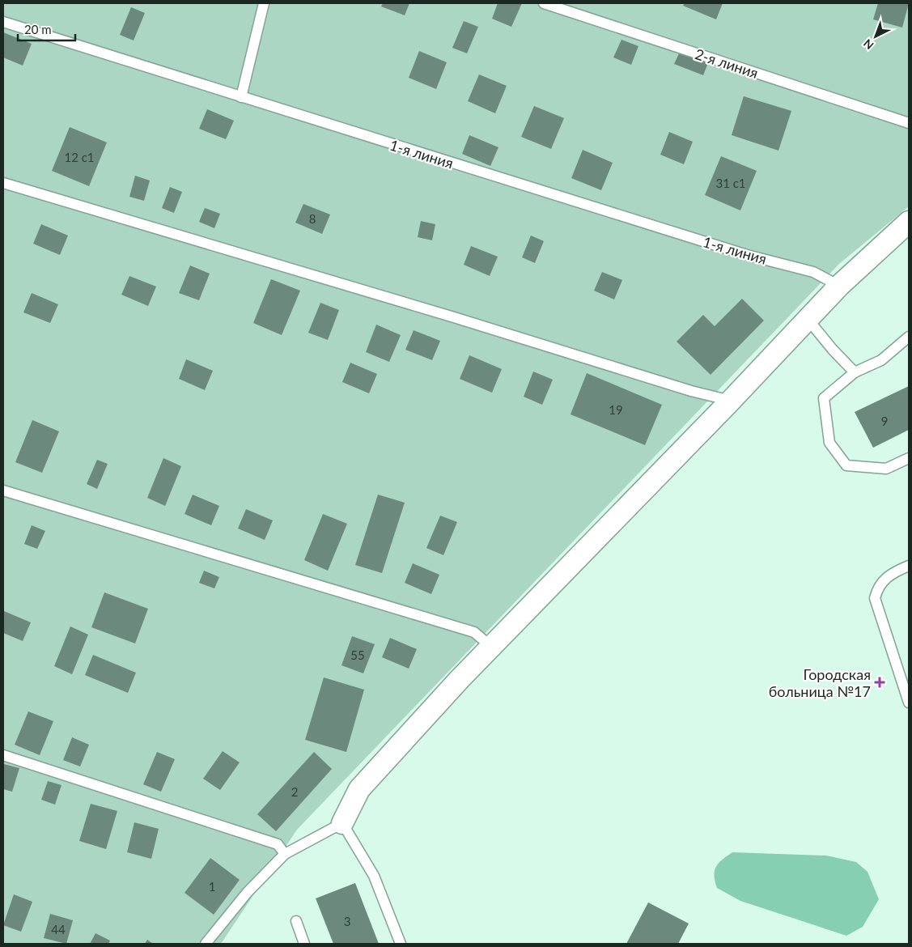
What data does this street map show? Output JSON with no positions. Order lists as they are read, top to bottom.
{
  "streets": {
    "lane": ["2-я линия", "1-я линия"]
  },
  "places": {
    "health": ["Городская больница №17"]
  },
  "house_numbers": [
    "12 с1",
    "31 с1",
    "8",
    "19",
    "9",
    "55",
    "2",
    "1",
    "3",
    "44"
  ],
  "scale_bar": "20 m",
  "north": "bottom left"
}
